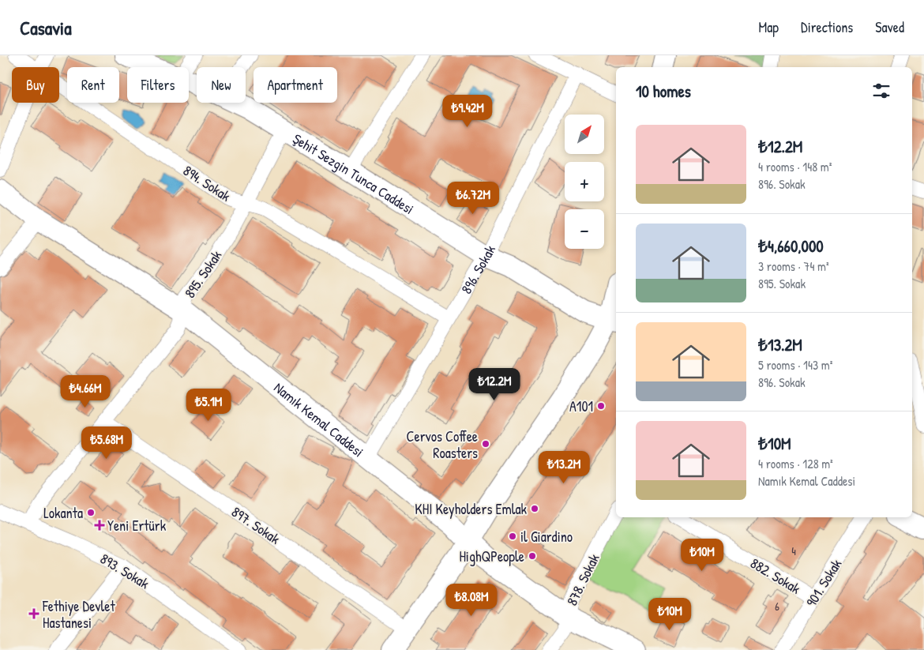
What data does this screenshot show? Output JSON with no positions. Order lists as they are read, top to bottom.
{
  "streets": {
    "street": [
      "Şehit Sezgin Tunca Caddesi",
      "894. Sokak",
      "896. Sokak",
      "895. Sokak",
      "Namık Kemal Caddesi",
      "897. Sokak",
      "893. Sokak",
      "882. Sokak",
      "878. Sokak",
      "901. Sokak"
    ]
  },
  "crossings": [
    ["Şehit Sezgin Tunca Caddesi", "896. Sokak"],
    ["Şehit Sezgin Tunca Caddesi", "895. Sokak"],
    ["894. Sokak", "896. Sokak"],
    ["894. Sokak", "895. Sokak"],
    ["896. Sokak", "Namık Kemal Caddesi"],
    ["895. Sokak", "Namık Kemal Caddesi"],
    ["895. Sokak", "897. Sokak"],
    ["895. Sokak", "893. Sokak"],
    ["Namık Kemal Caddesi", "878. Sokak"],
    ["882. Sokak", "901. Sokak"]
  ],
  "places": {
    "other": [
      "A101",
      "Cervos Coffee Roasters",
      "KHI Keyholders Emlak",
      "Lokanta",
      "il Giardino",
      "HighQPeople"
    ],
    "health": ["Yeni Ertürk", "Fethiye Devlet Hastanesi"]
  },
  "house_numbers": ["4", "6"],
  "north": "top right",
  "page": {
    "header": "Casavia",
    "nav": ["Map", "Directions", "Saved"],
    "chip": [
      "Buy",
      "Rent",
      "Filters",
      "New",
      "Apartment"
    ],
    "heading": "10 homes",
    "price": [
      "₺9.42M",
      "₺6.72M",
      "₺12.2M",
      "₺4.66M",
      "₺5.1M",
      "₺5.68M",
      "₺13.2M",
      "₺10M",
      "₺8.08M",
      "₺10M"
    ],
    "map_buttons": ["+", "−"],
    "list": [
      {
        "name": "₺12.2M",
        "note": "4 rooms · 148 m² · 896. Sokak"
      },
      {
        "name": "₺4,660,000",
        "note": "3 rooms · 74 m² · 895. Sokak"
      },
      {
        "name": "₺13.2M",
        "note": "5 rooms · 143 m² · 896. Sokak"
      },
      {
        "name": "₺10M",
        "note": "4 rooms · 128 m² · Namık Kemal Caddesi"
      }
    ]
  }
}
